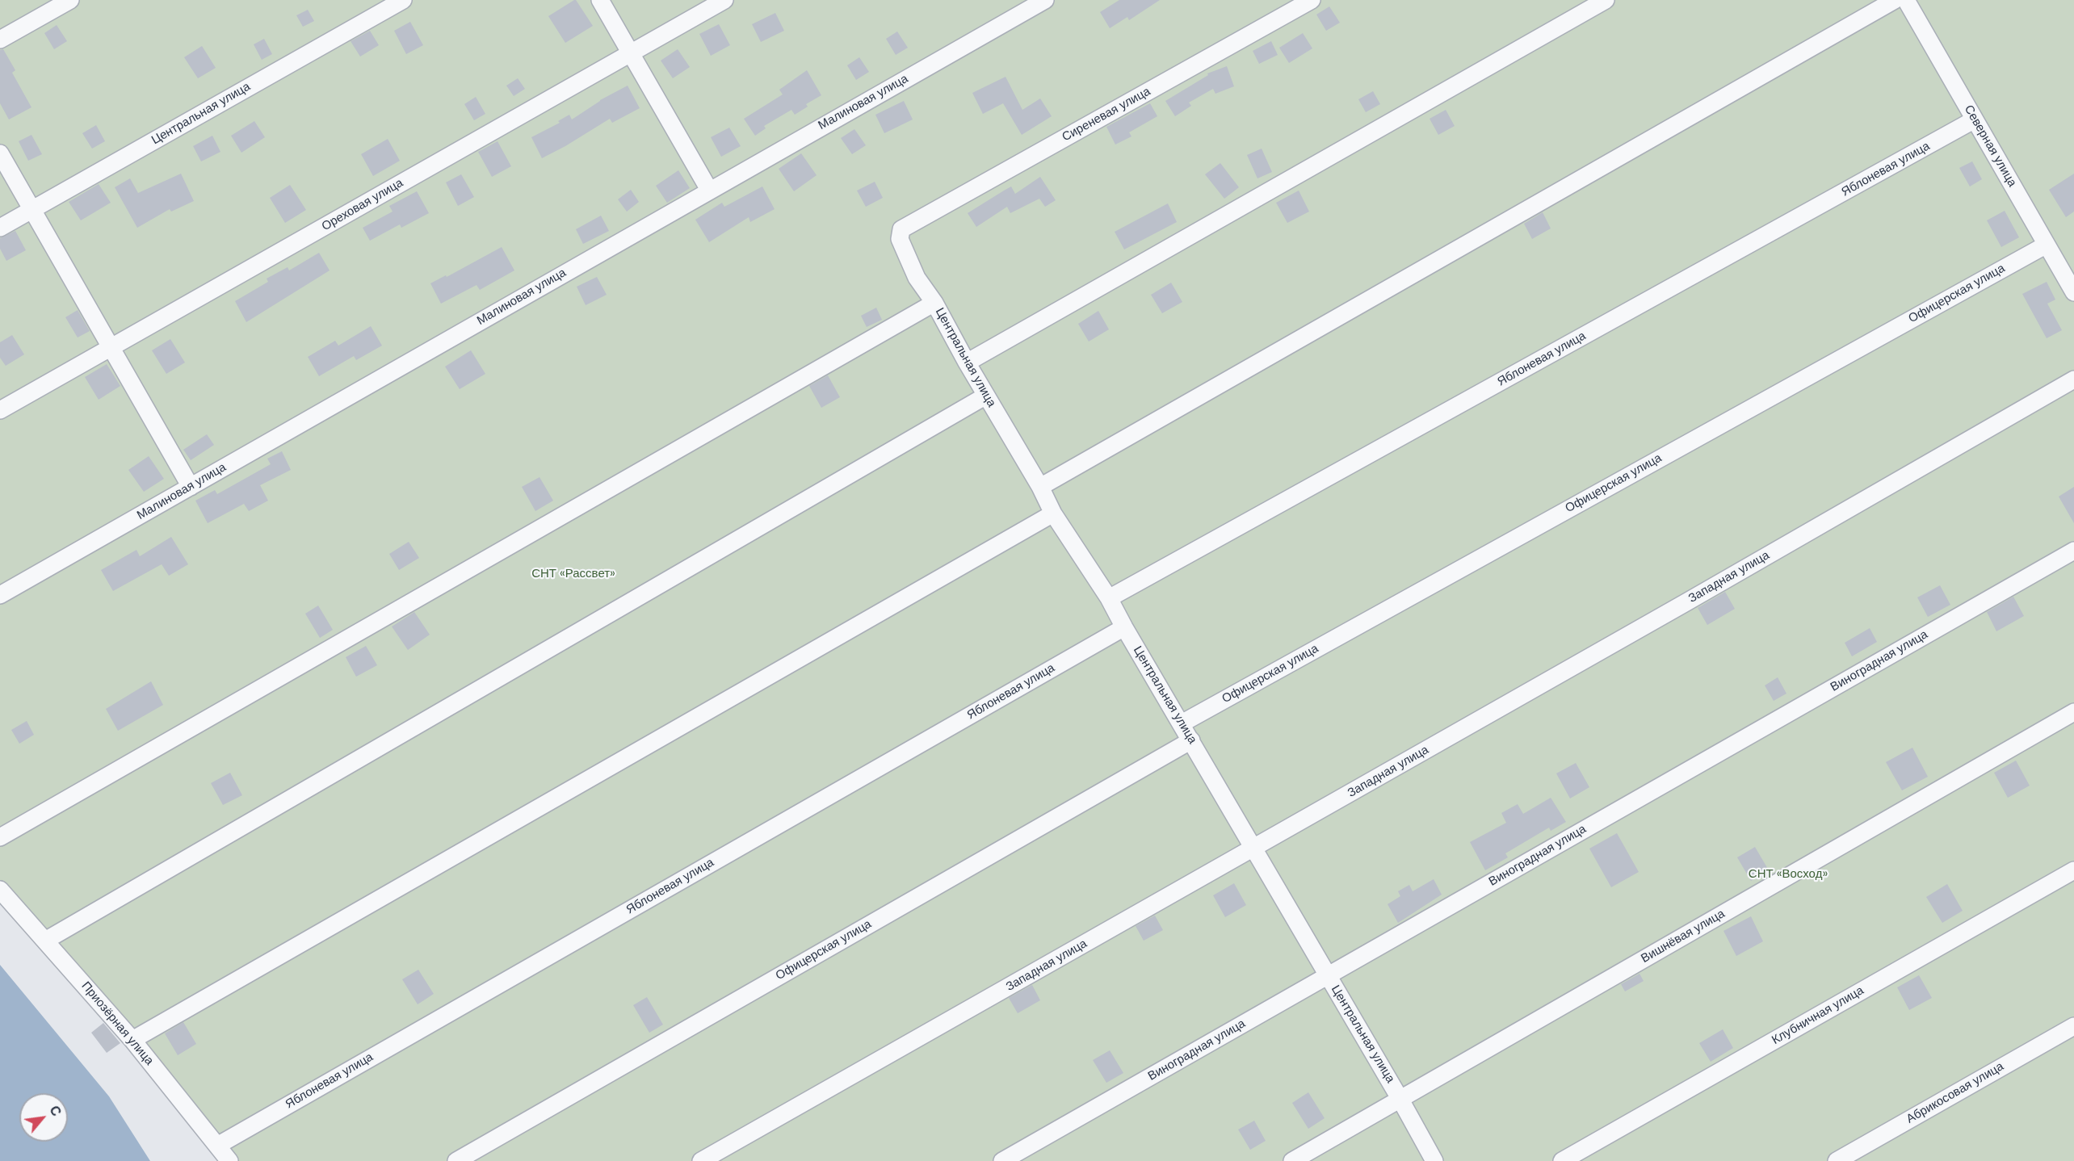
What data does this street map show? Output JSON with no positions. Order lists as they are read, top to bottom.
{
  "streets": {
    "street": [
      "Малиновая улица",
      "Центральная улица",
      "Сиреневая улица",
      "Северная улица",
      "Яблоневая улица",
      "Ореховая улица",
      "Офицерская улица",
      "Западная улица",
      "Виноградная улица",
      "Вишнёвая улица",
      "Клубничная улица",
      "Приозёрная улица",
      "Абрикосовая улица"
    ]
  },
  "crossings": [
    ["Центральная улица", "Сиреневая улица"],
    ["Центральная улица", "Яблоневая улица"],
    ["Центральная улица", "Офицерская улица"],
    ["Центральная улица", "Западная улица"],
    ["Центральная улица", "Виноградная улица"],
    ["Центральная улица", "Вишнёвая улица"],
    ["Северная улица", "Яблоневая улица"],
    ["Северная улица", "Офицерская улица"],
    ["Яблоневая улица", "Приозёрная улица"]
  ],
  "parks": ["СНТ «Рассвет»", "СНТ «Восход»"],
  "north": "top right"
}
